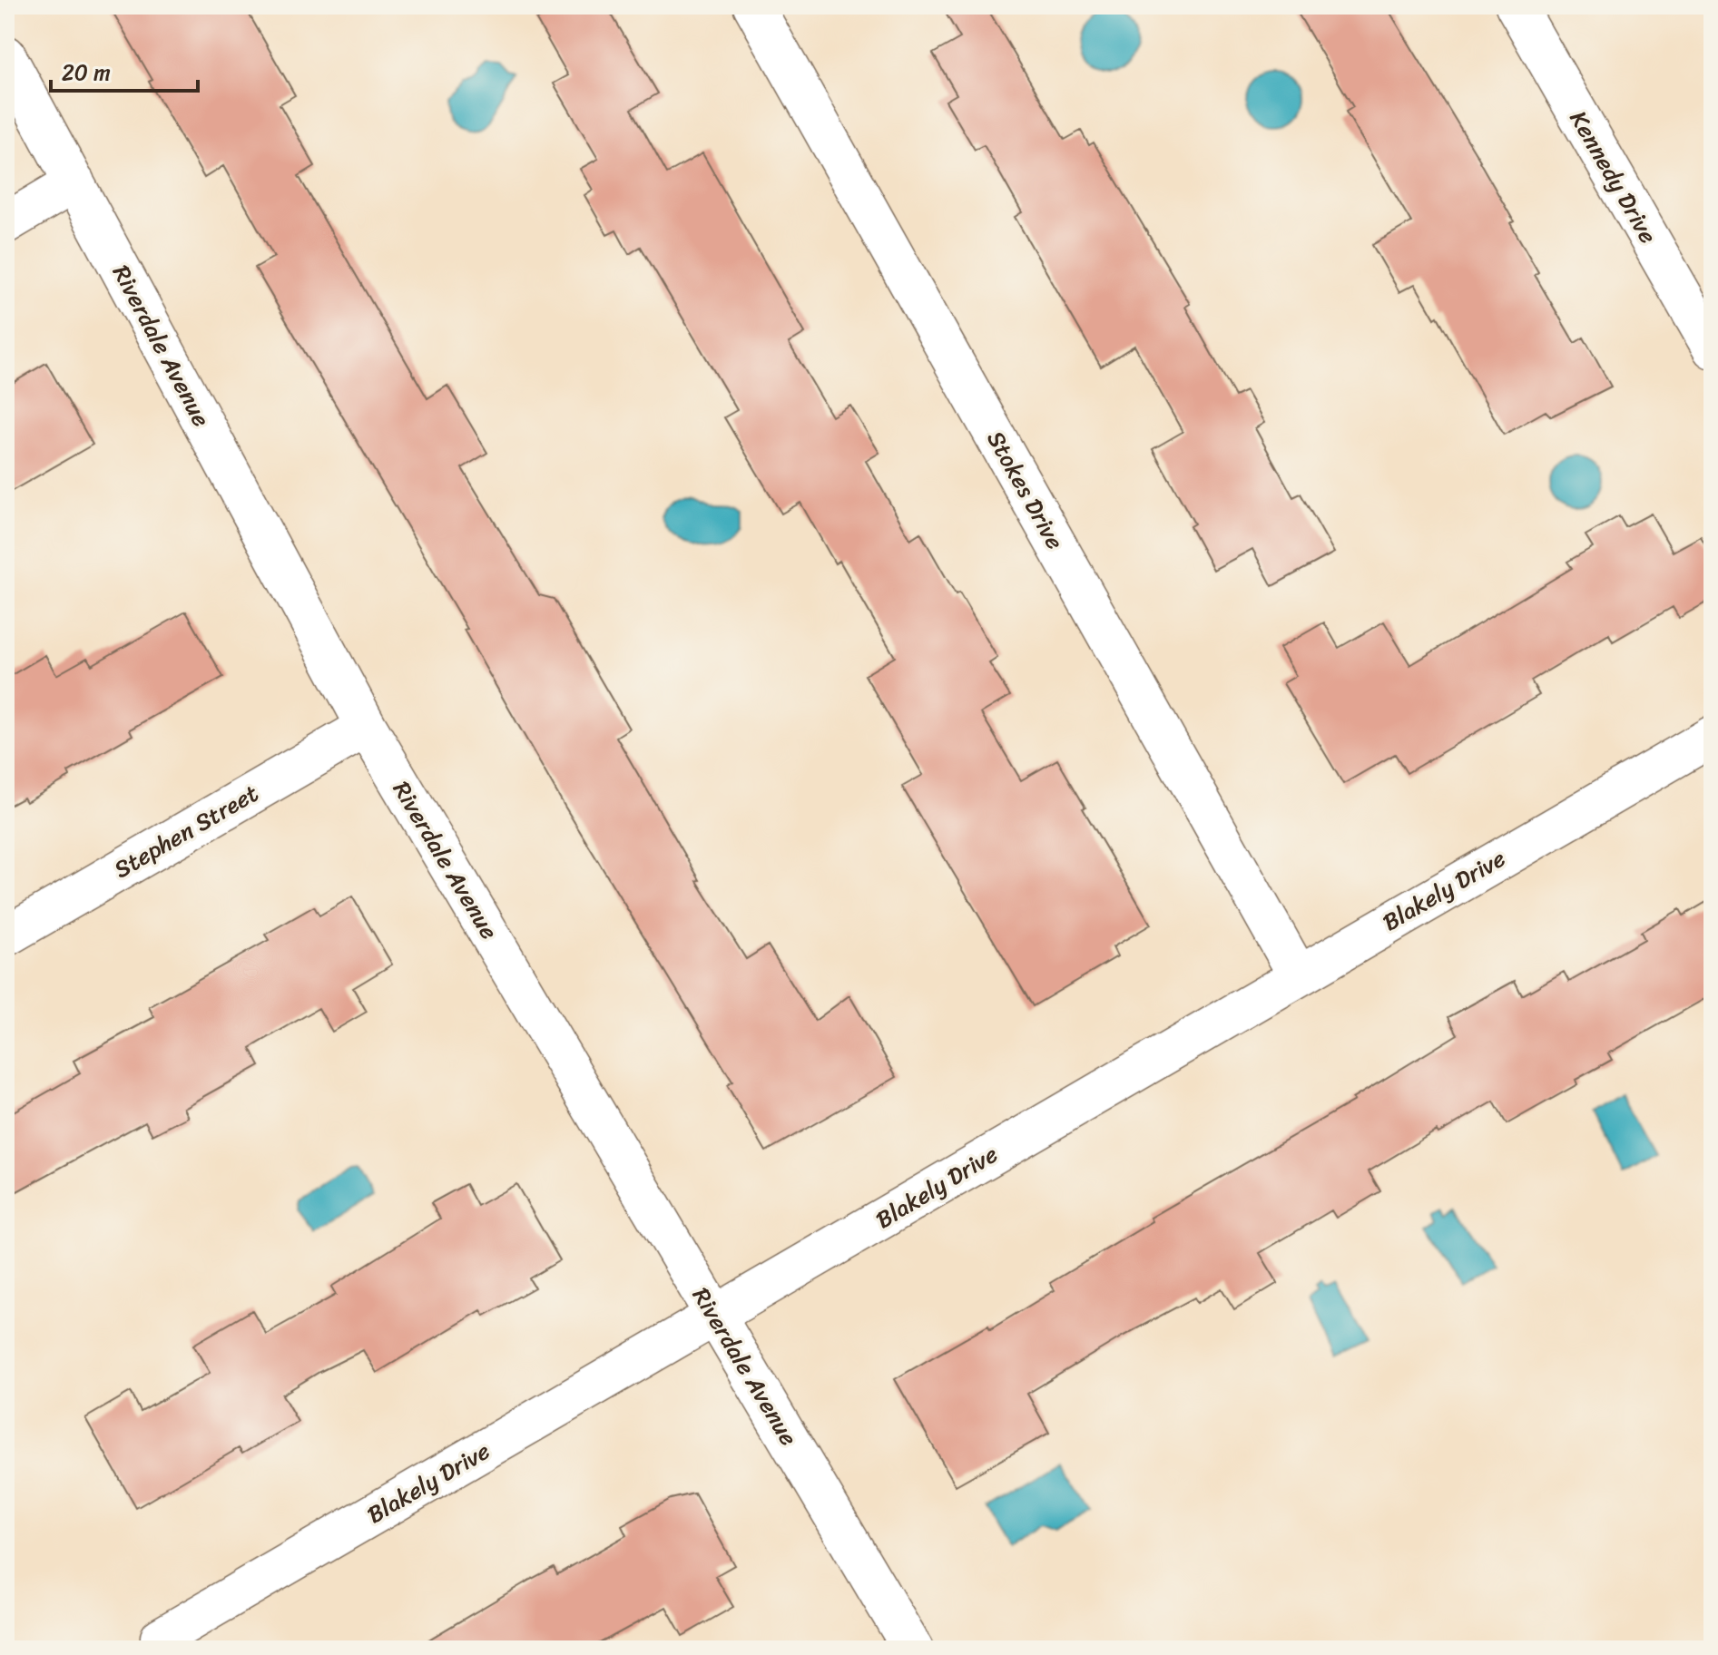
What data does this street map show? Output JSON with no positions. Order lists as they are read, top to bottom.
{
  "streets": {
    "street": [
      "Kennedy Drive",
      "Riverdale Avenue",
      "Stokes Drive",
      "Stephen Street",
      "Blakely Drive"
    ]
  },
  "crossings": [
    ["Riverdale Avenue", "Stephen Street"],
    ["Riverdale Avenue", "Blakely Drive"],
    ["Stokes Drive", "Blakely Drive"]
  ],
  "scale_bar": "20 m"
}
